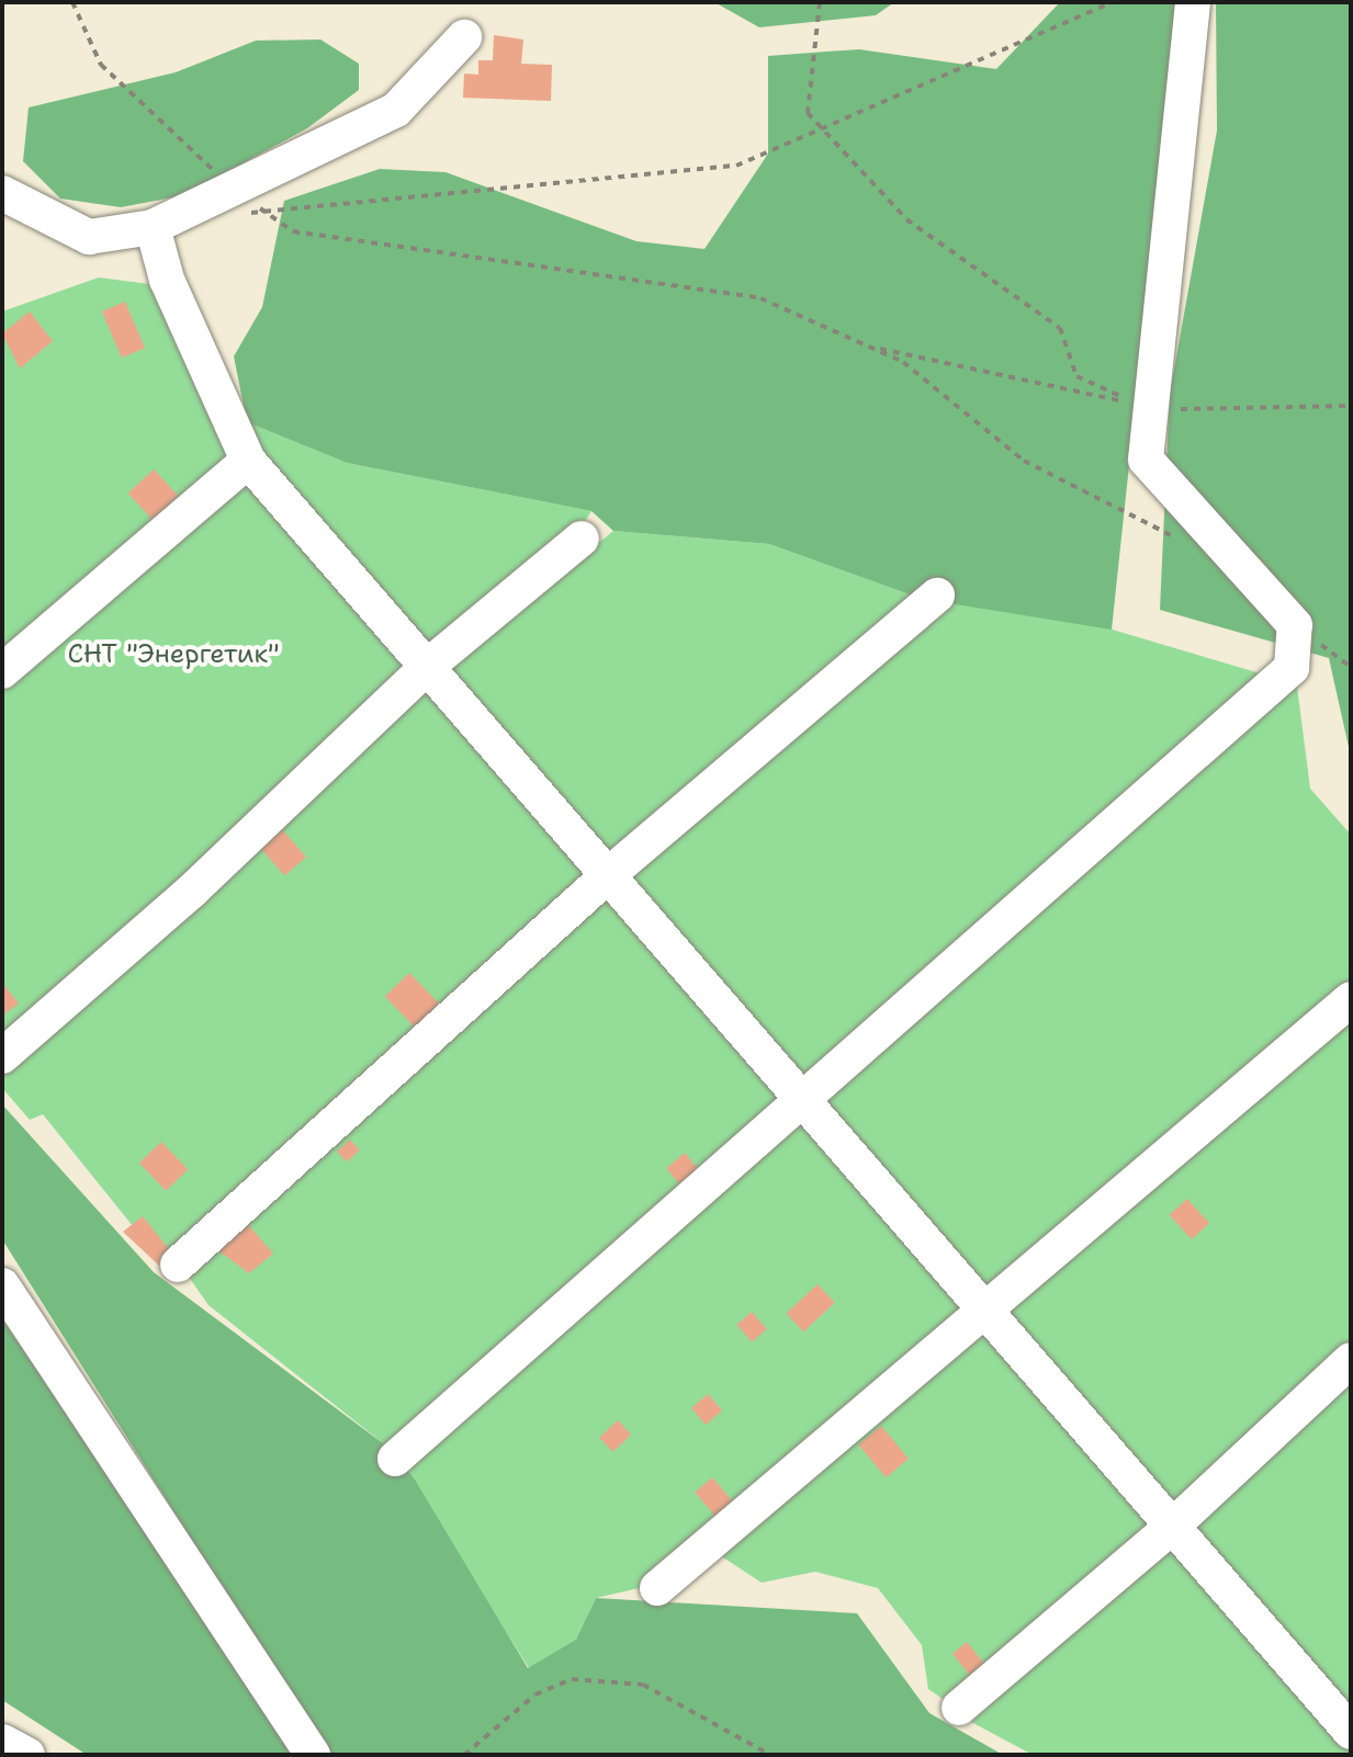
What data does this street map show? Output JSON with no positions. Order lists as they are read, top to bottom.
{
  "parks": ["СНТ \"Энергетик\""]
}
